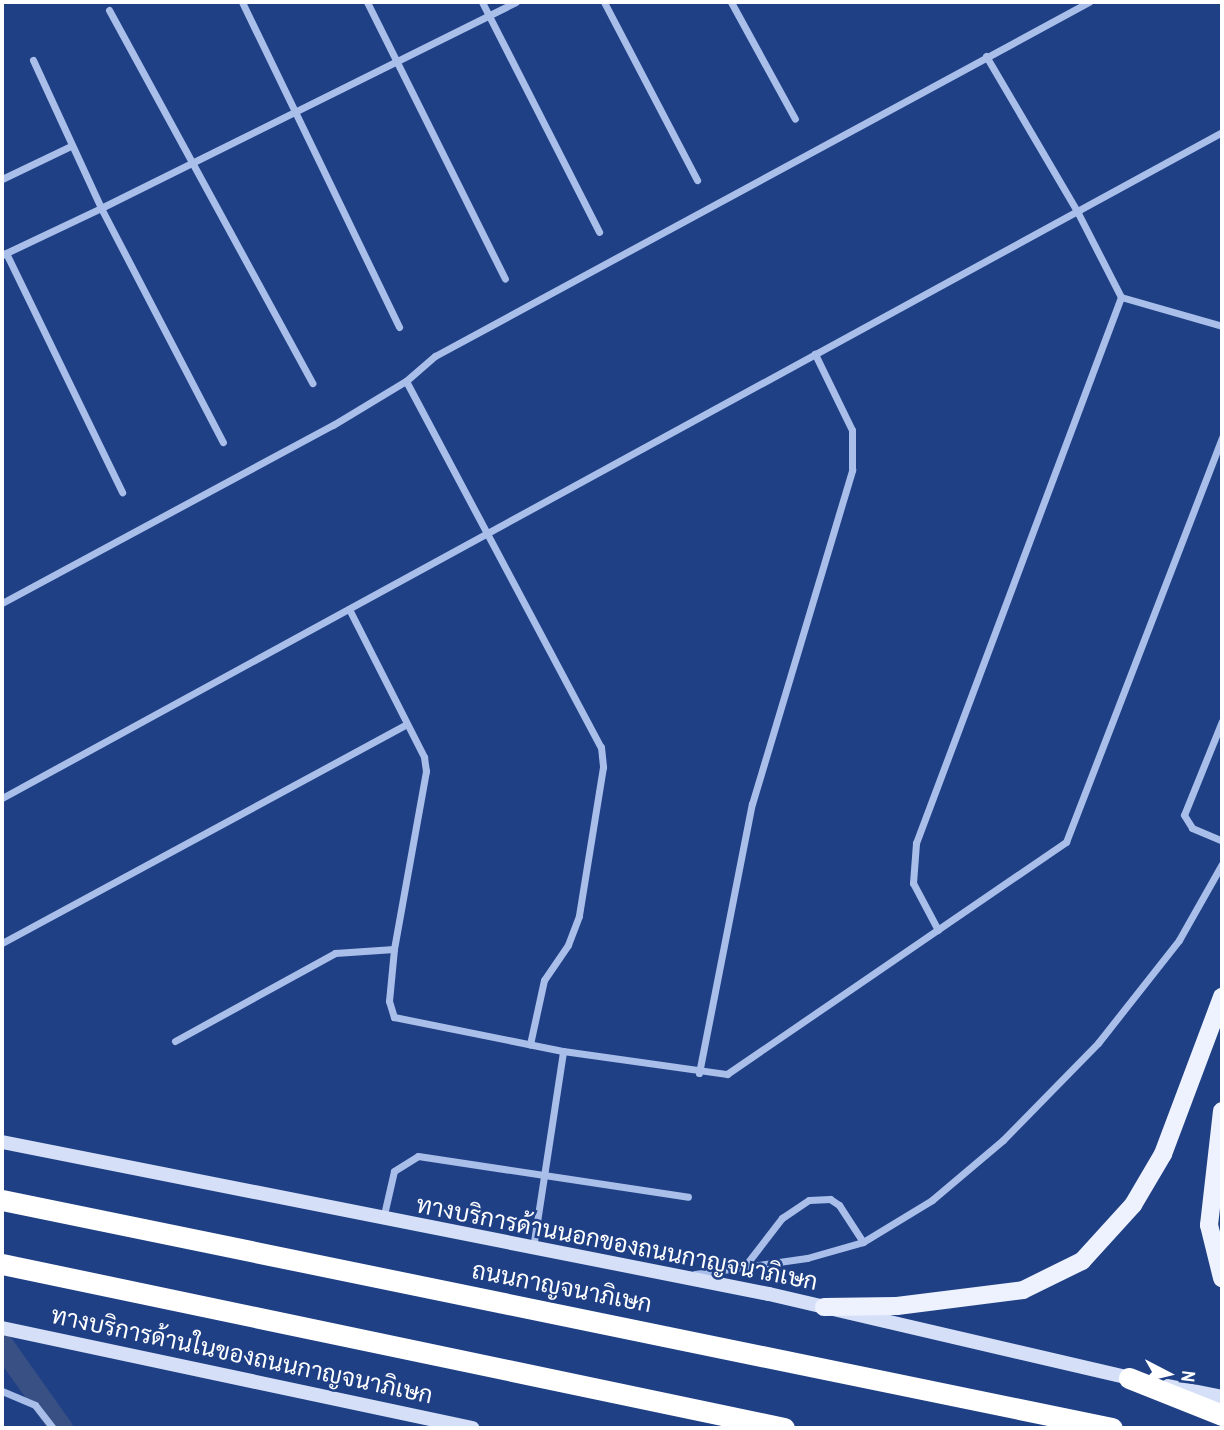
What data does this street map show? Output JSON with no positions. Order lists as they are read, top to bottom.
{
  "streets": {
    "highway": ["ถนนกาญจนาภิเษก"],
    "main road": ["ทางบริการด้านนอกของถนนกาญจนาภิเษก", "ทางบริการด้านในของถนนกาญจนาภิเษก"]
  },
  "north": "right"
}
